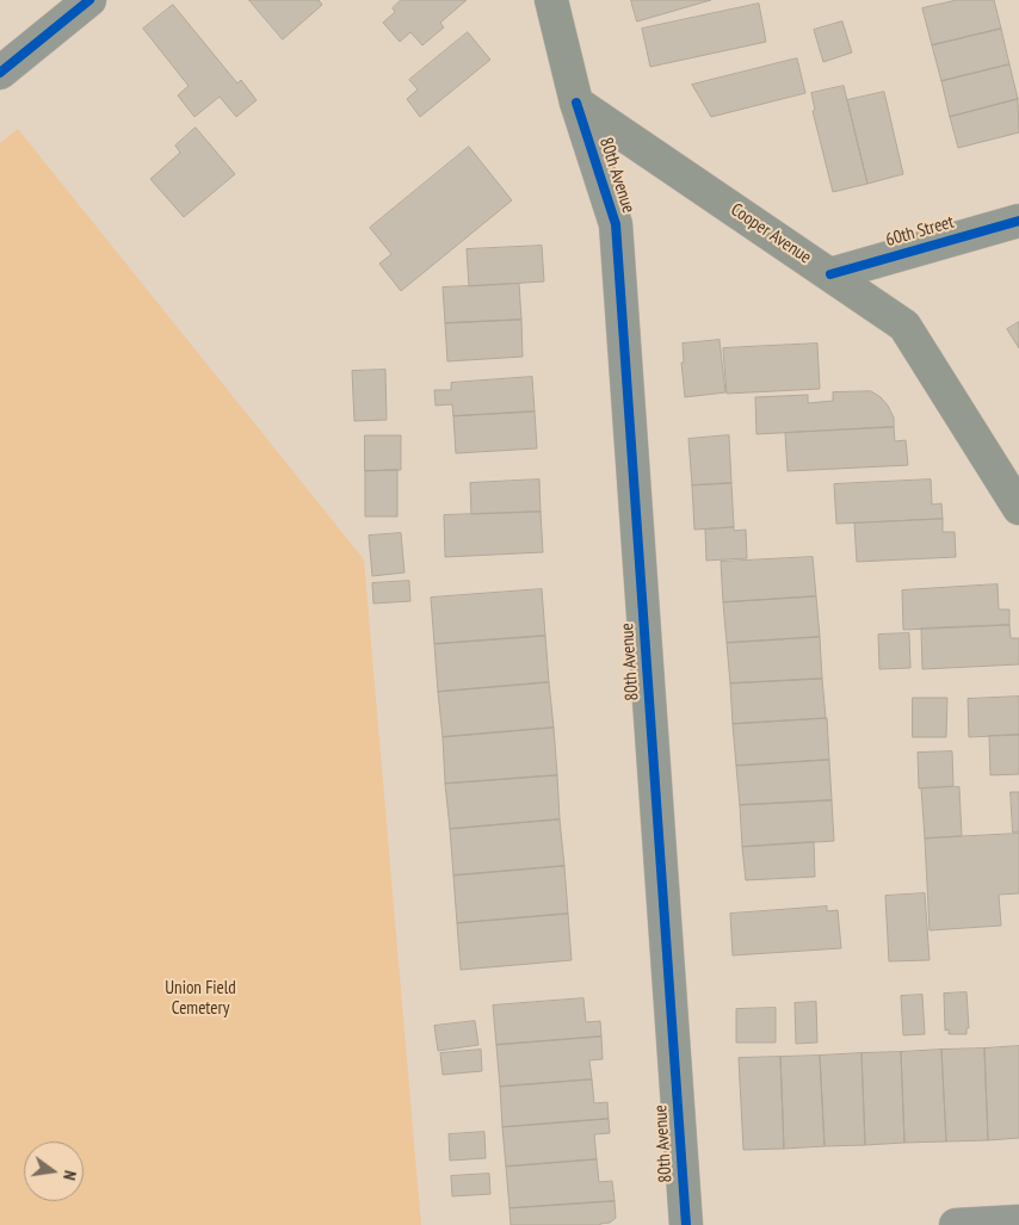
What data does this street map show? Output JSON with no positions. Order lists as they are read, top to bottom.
{
  "streets": {
    "main road": ["Cooper Avenue"],
    "street": ["80th Avenue", "60th Street"]
  },
  "crossings": [
    ["80th Avenue", "Cooper Avenue"],
    ["60th Street", "Cooper Avenue"]
  ],
  "parks": ["Union Field Cemetery"],
  "north": "right"
}
